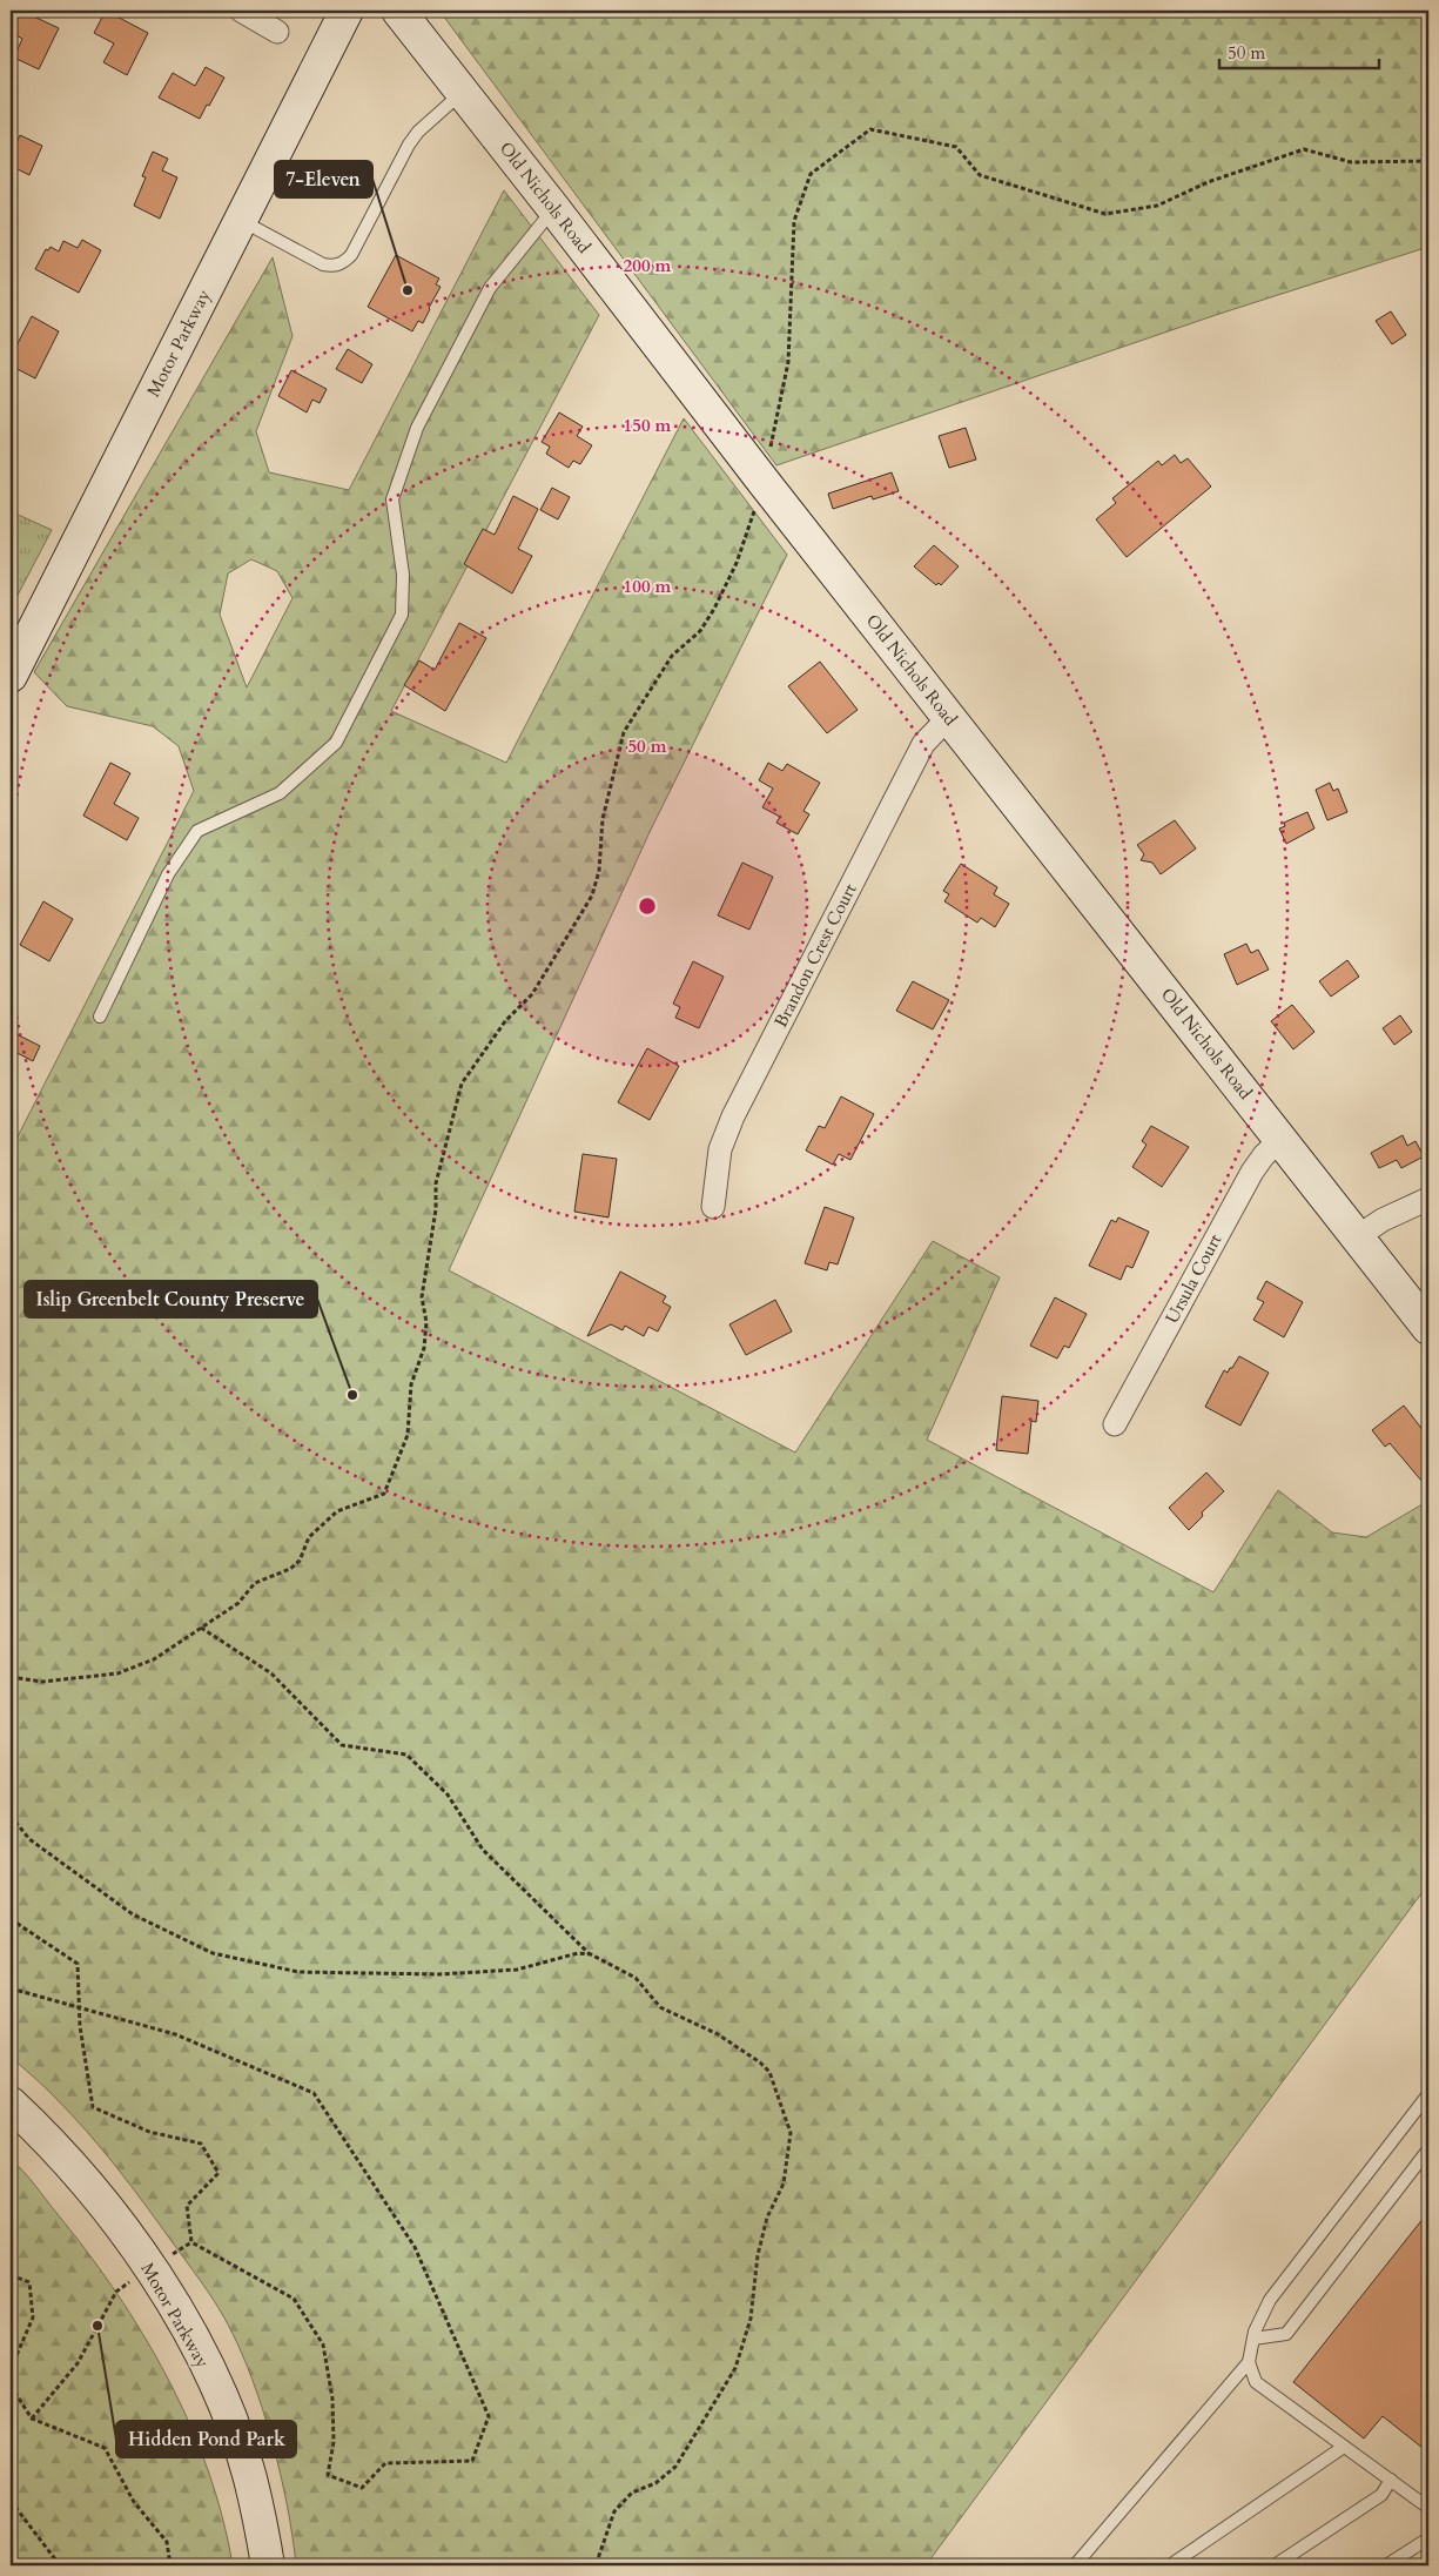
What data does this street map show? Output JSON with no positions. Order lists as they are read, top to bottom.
{
  "streets": {
    "street": [
      "Old Nichols Road",
      "Motor Parkway",
      "Brandon Crest Court",
      "Ursula Court"
    ]
  },
  "crossings": [
    ["Old Nichols Road", "Brandon Crest Court"],
    ["Old Nichols Road", "Ursula Court"]
  ],
  "places": ["7-Eleven", "Islip Greenbelt County Preserve", "Hidden Pond Park"],
  "scale_bar": "50 m",
  "rings": [
    "200 m",
    "150 m",
    "100 m",
    "50 m"
  ]
}
